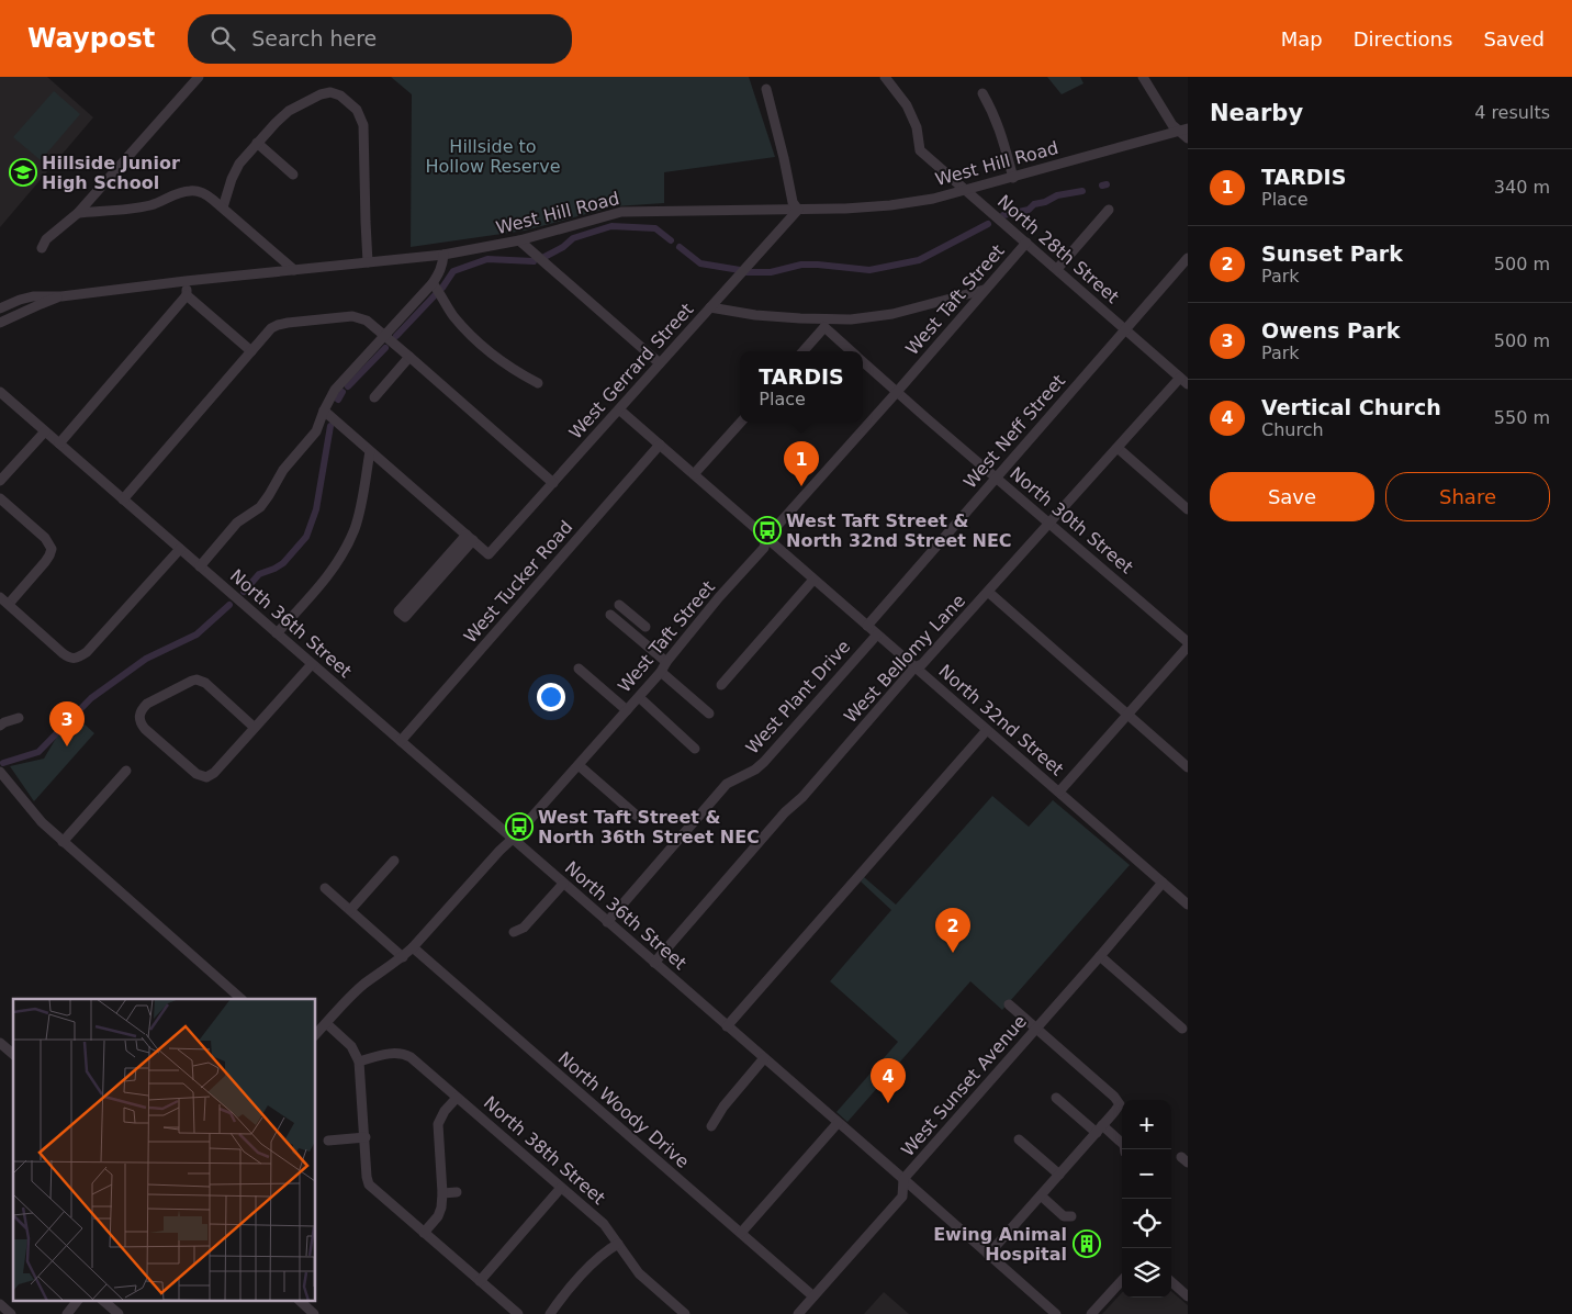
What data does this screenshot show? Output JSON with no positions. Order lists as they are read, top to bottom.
{
  "streets": {
    "street": [
      "West Hill Road",
      "North 28th Street",
      "West Taft Street",
      "West Gerrard Street",
      "West Neff Street",
      "North 30th Street",
      "West Tucker Road",
      "North 36th Street",
      "West Bellomy Lane",
      "West Plant Drive",
      "North 32nd Street",
      "West Sunset Avenue",
      "North Woody Drive",
      "North 38th Street"
    ]
  },
  "crossings": [
    ["West Hill Road", "North 28th Street"],
    ["West Hill Road", "West Gerrard Street"],
    ["North 28th Street", "West Taft Street"],
    ["North 28th Street", "West Neff Street"],
    ["North 28th Street", "West Bellomy Lane"],
    ["West Taft Street", "North 30th Street"],
    ["West Taft Street", "North 36th Street"],
    ["West Taft Street", "North 32nd Street"],
    ["West Taft Street", "North Woody Drive"],
    ["West Gerrard Street", "North 32nd Street"],
    ["West Neff Street", "North 30th Street"],
    ["West Neff Street", "North 32nd Street"],
    ["North 30th Street", "West Bellomy Lane"],
    ["West Tucker Road", "North 36th Street"],
    ["West Tucker Road", "North 32nd Street"],
    ["North 36th Street", "West Bellomy Lane"],
    ["North 36th Street", "West Plant Drive"],
    ["North 36th Street", "West Sunset Avenue"],
    ["West Bellomy Lane", "North 32nd Street"],
    ["West Plant Drive", "North 32nd Street"],
    ["North 32nd Street", "West Sunset Avenue"],
    ["West Sunset Avenue", "North Woody Drive"]
  ],
  "parks": ["Hillside to Hollow Reserve"],
  "places": {
    "school or university": ["Hillside Junior High School"],
    "bus stop": ["West Taft Street & North 32nd Street NEC", "West Taft Street & North 36th Street NEC"],
    "building": ["Ewing Animal Hospital"]
  },
  "page": {
    "header": "Waypost",
    "search": "Search here",
    "nav": ["Map", "Directions", "Saved"],
    "heading": ["Nearby", "4 results"],
    "list": [
      {
        "mark": "1",
        "name": "TARDIS",
        "note": "Place",
        "value": "340 m"
      },
      {
        "mark": "2",
        "name": "Sunset Park",
        "note": "Park",
        "value": "500 m"
      },
      {
        "mark": "3",
        "name": "Owens Park",
        "note": "Park",
        "value": "500 m"
      },
      {
        "mark": "4",
        "name": "Vertical Church",
        "note": "Church",
        "value": "550 m"
      }
    ],
    "popup": ["TARDIS", "Place"],
    "pins": [
      "1",
      "3",
      "2",
      "4"
    ],
    "buttons": ["Save", "Share"],
    "map_buttons": ["+", "−"]
  }
}
